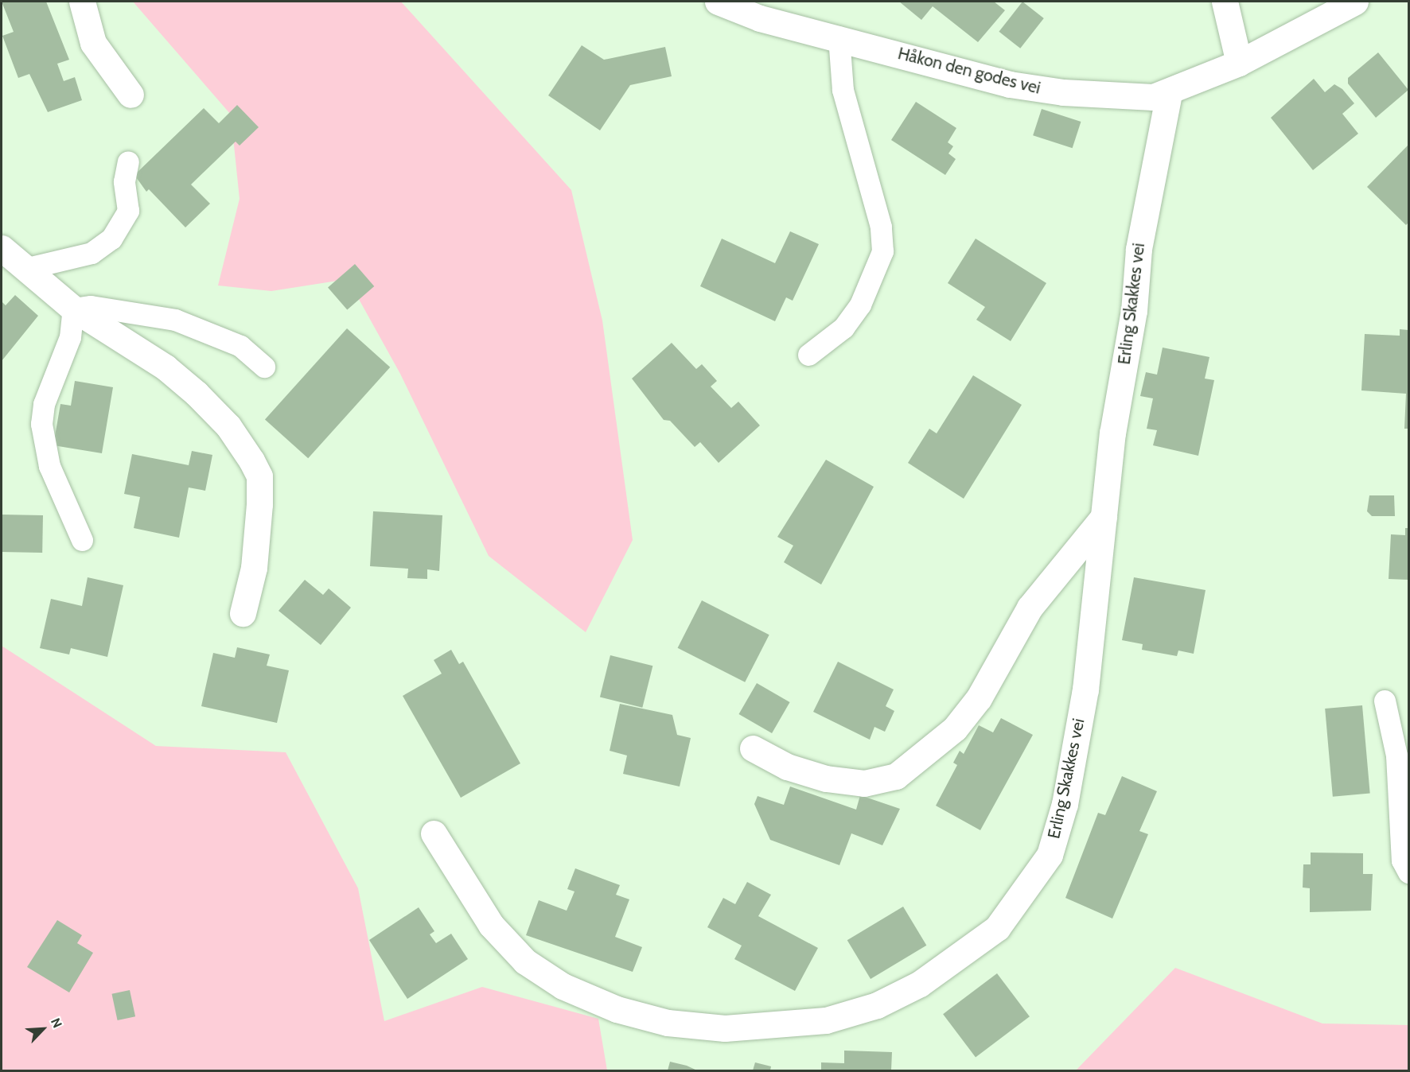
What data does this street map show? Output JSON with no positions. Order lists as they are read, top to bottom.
{
  "streets": {
    "street": ["Håkon den godes vei", "Erling Skakkes vei"]
  },
  "crossings": [
    ["Håkon den godes vei", "Erling Skakkes vei"]
  ],
  "north": "top right"
}
